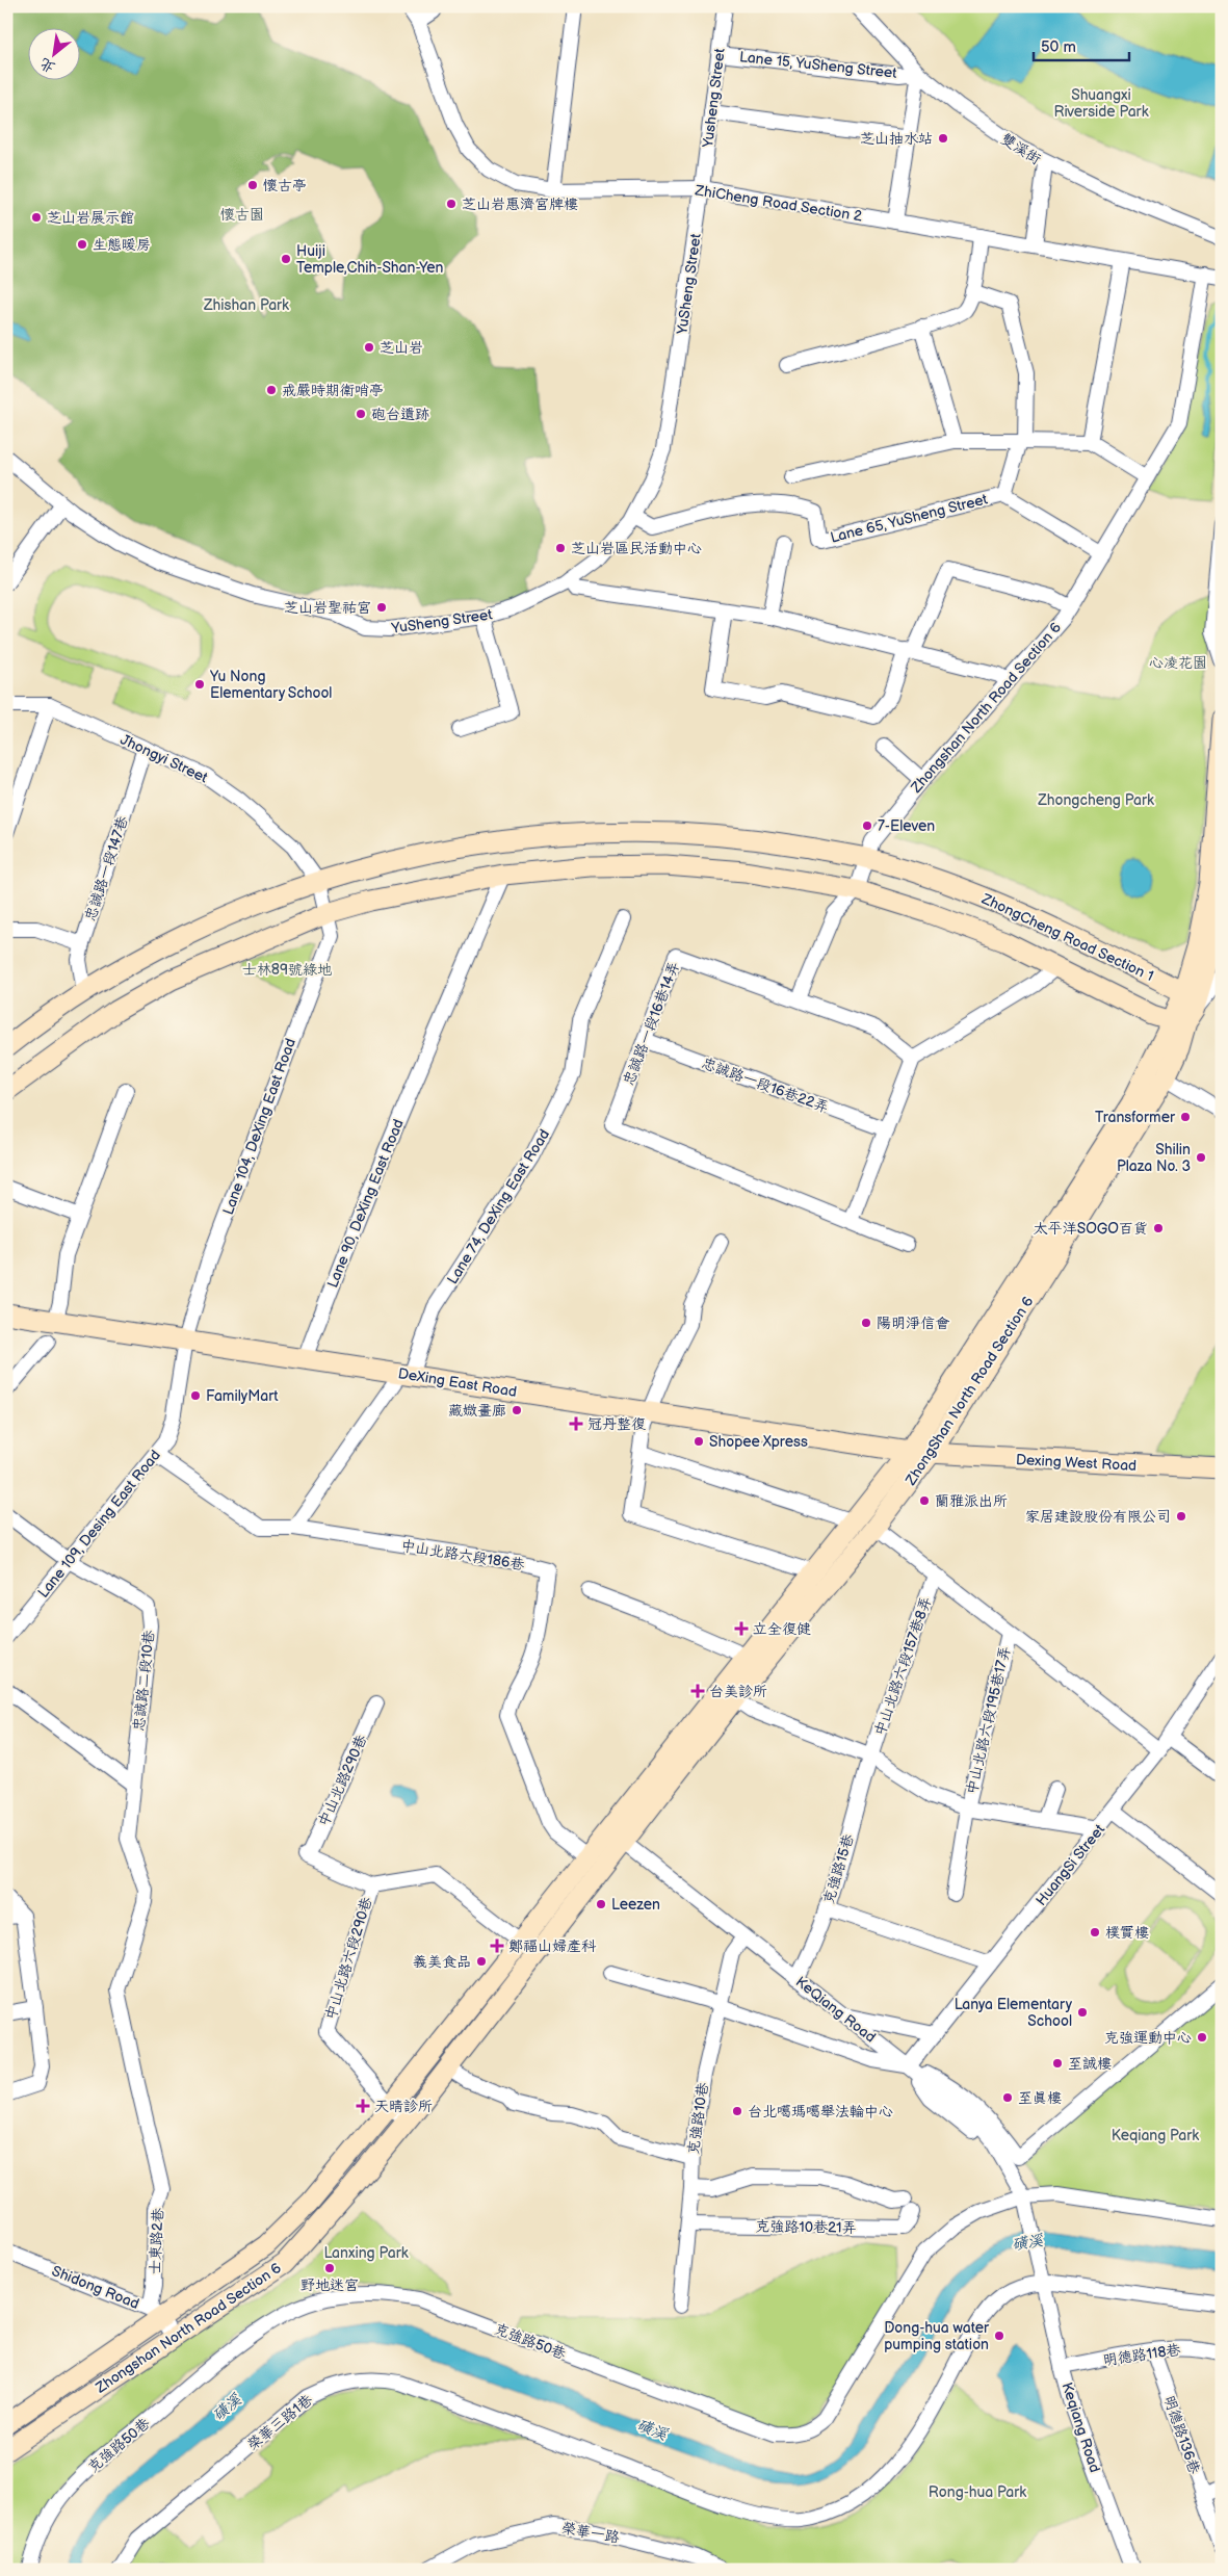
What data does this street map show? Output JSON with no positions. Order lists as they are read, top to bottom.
{
  "streets": {
    "main road": [
      "Zhongshan North Road Section 6",
      "ZhongCheng Road Section 1",
      "DeXing East Road",
      "ZhongShan North Road Section 6",
      "Dexing West Road"
    ],
    "street": [
      "Lane 15, YuSheng Street",
      "Yusheng Street",
      "雙溪街",
      "ZhiCheng Road Section 2",
      "YuSheng Street",
      "Lane 65, YuSheng Street",
      "Jhongyi Street",
      "忠誠路一段147巷",
      "忠誠路一段16巷14弄",
      "忠誠路一段16巷22弄",
      "Lane 104, DeXing East Road",
      "Lane 90, DeXing East Road",
      "Lane 74, DeXing East Road",
      "Lane 109, Desing East Road",
      "中山北路六段186巷",
      "中山北路六段157巷8弄",
      "忠誠路二段10巷",
      "中山北路六段195巷17弄",
      "中山北路290巷",
      "HuangSi Street",
      "克強路15巷",
      "KeQiang Road",
      "克強路10巷",
      "克強路10巷21弄",
      "士東路2巷",
      "Shidong Road",
      "克強路50巷",
      "明德路118巷",
      "榮華三路1巷",
      "Keqiang Road",
      "明德路136巷",
      "榮華一路"
    ]
  },
  "crossings": [
    ["Lane 15, YuSheng Street", "Yusheng Street"],
    ["Lane 15, YuSheng Street", "雙溪街"],
    ["Yusheng Street", "ZhiCheng Road Section 2"],
    ["Yusheng Street", "YuSheng Street"],
    ["ZhiCheng Road Section 2", "YuSheng Street"],
    ["ZhiCheng Road Section 2", "Zhongshan North Road Section 6"],
    ["YuSheng Street", "Lane 65, YuSheng Street"],
    ["Zhongshan North Road Section 6", "ZhongCheng Road Section 1"],
    ["Zhongshan North Road Section 6", "ZhongShan North Road Section 6"],
    ["Zhongshan North Road Section 6", "中山北路六段186巷"],
    ["Zhongshan North Road Section 6", "KeQiang Road"],
    ["Zhongshan North Road Section 6", "士東路2巷"],
    ["Zhongshan North Road Section 6", "Shidong Road"],
    ["Jhongyi Street", "忠誠路一段147巷"],
    ["Jhongyi Street", "ZhongCheng Road Section 1"],
    ["Jhongyi Street", "Lane 104, DeXing East Road"],
    ["忠誠路一段147巷", "ZhongCheng Road Section 1"],
    ["忠誠路一段16巷14弄", "忠誠路一段16巷22弄"],
    ["Lane 104, DeXing East Road", "DeXing East Road"],
    ["Lane 104, DeXing East Road", "Lane 109, Desing East Road"],
    ["Lane 90, DeXing East Road", "DeXing East Road"],
    ["Lane 74, DeXing East Road", "DeXing East Road"],
    ["Lane 74, DeXing East Road", "中山北路六段186巷"],
    ["DeXing East Road", "ZhongShan North Road Section 6"],
    ["DeXing East Road", "Lane 109, Desing East Road"],
    ["ZhongShan North Road Section 6", "Dexing West Road"],
    ["ZhongShan North Road Section 6", "KeQiang Road"],
    ["Lane 109, Desing East Road", "中山北路六段186巷"],
    ["Lane 109, Desing East Road", "忠誠路二段10巷"],
    ["中山北路六段157巷8弄", "克強路15巷"],
    ["忠誠路二段10巷", "士東路2巷"],
    ["HuangSi Street", "KeQiang Road"],
    ["克強路15巷", "KeQiang Road"],
    ["KeQiang Road", "克強路10巷"],
    ["KeQiang Road", "克強路50巷"],
    ["KeQiang Road", "Keqiang Road"],
    ["克強路10巷", "克強路10巷21弄"],
    ["士東路2巷", "Shidong Road"],
    ["克強路50巷", "Keqiang Road"],
    ["明德路118巷", "Keqiang Road"],
    ["明德路118巷", "明德路136巷"],
    ["榮華三路1巷", "Keqiang Road"]
  ],
  "water": ["磺溪"],
  "parks": [
    "Shuangxi Riverside Park",
    "懷古園",
    "Zhishan Park",
    "心凌花園",
    "Zhongcheng Park",
    "士林89號綠地",
    "Keqiang Park",
    "Lanxing Park",
    "Rong-hua Park"
  ],
  "places": {
    "other": [
      "芝山抽水站",
      "懷古亭",
      "芝山岩惠濟宮牌樓",
      "芝山岩展示館",
      "生態暖房",
      "Huiji Temple,Chih-Shan-Yen",
      "芝山岩",
      "戒嚴時期衛哨亭",
      "砲台遺跡",
      "芝山岩區民活動中心",
      "芝山岩聖祐宮",
      "Yu Nong Elementary School",
      "7-Eleven",
      "Transformer",
      "Shilin Plaza No. 3",
      "太平洋SOGO百貨",
      "陽明淨信會",
      "FamilyMart",
      "藏媺畫廊",
      "Shopee Xpress",
      "蘭雅派出所",
      "家居建設股份有限公司",
      "Leezen",
      "樸實樓",
      "義美食品",
      "Lanya Elementary School",
      "克強運動中心",
      "至誠樓",
      "至真樓",
      "台北噶瑪噶舉法輪中心",
      "野地迷宮",
      "Dong-hua water pumping station"
    ],
    "health": [
      "冠丹整復",
      "立全復健",
      "台美診所",
      "鄭福山婦產科",
      "天晴診所"
    ]
  },
  "scale_bar": "50 m",
  "north": "bottom left"
}
